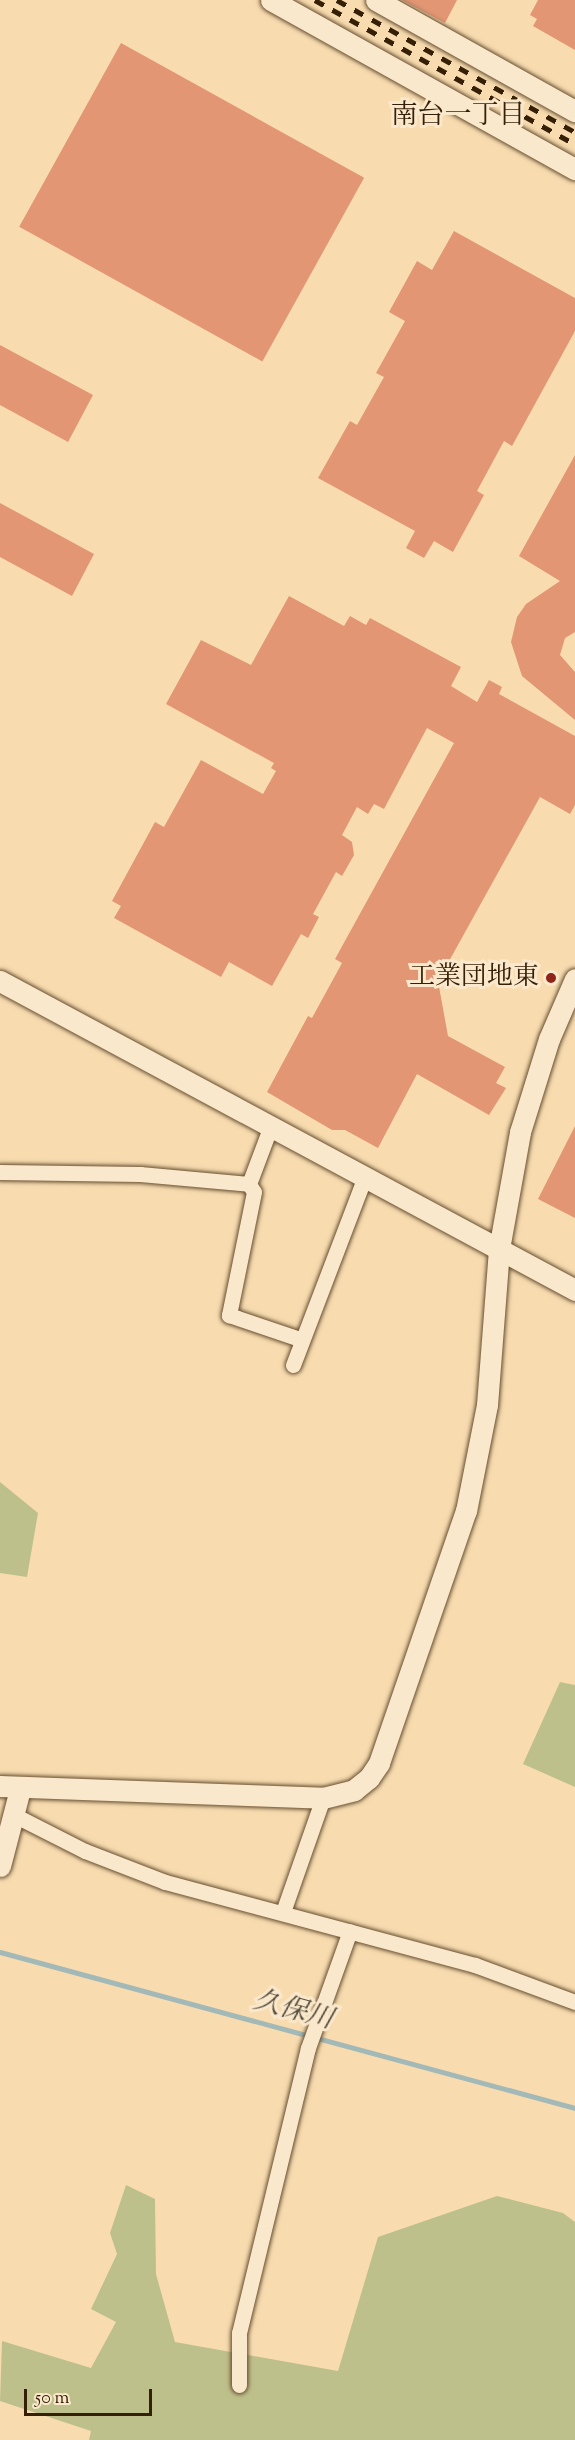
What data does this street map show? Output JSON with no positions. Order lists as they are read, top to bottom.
{
  "districts": ["南台一丁目"],
  "water": ["久保川"],
  "places": ["工業団地東"],
  "scale_bar": "50 m"
}
